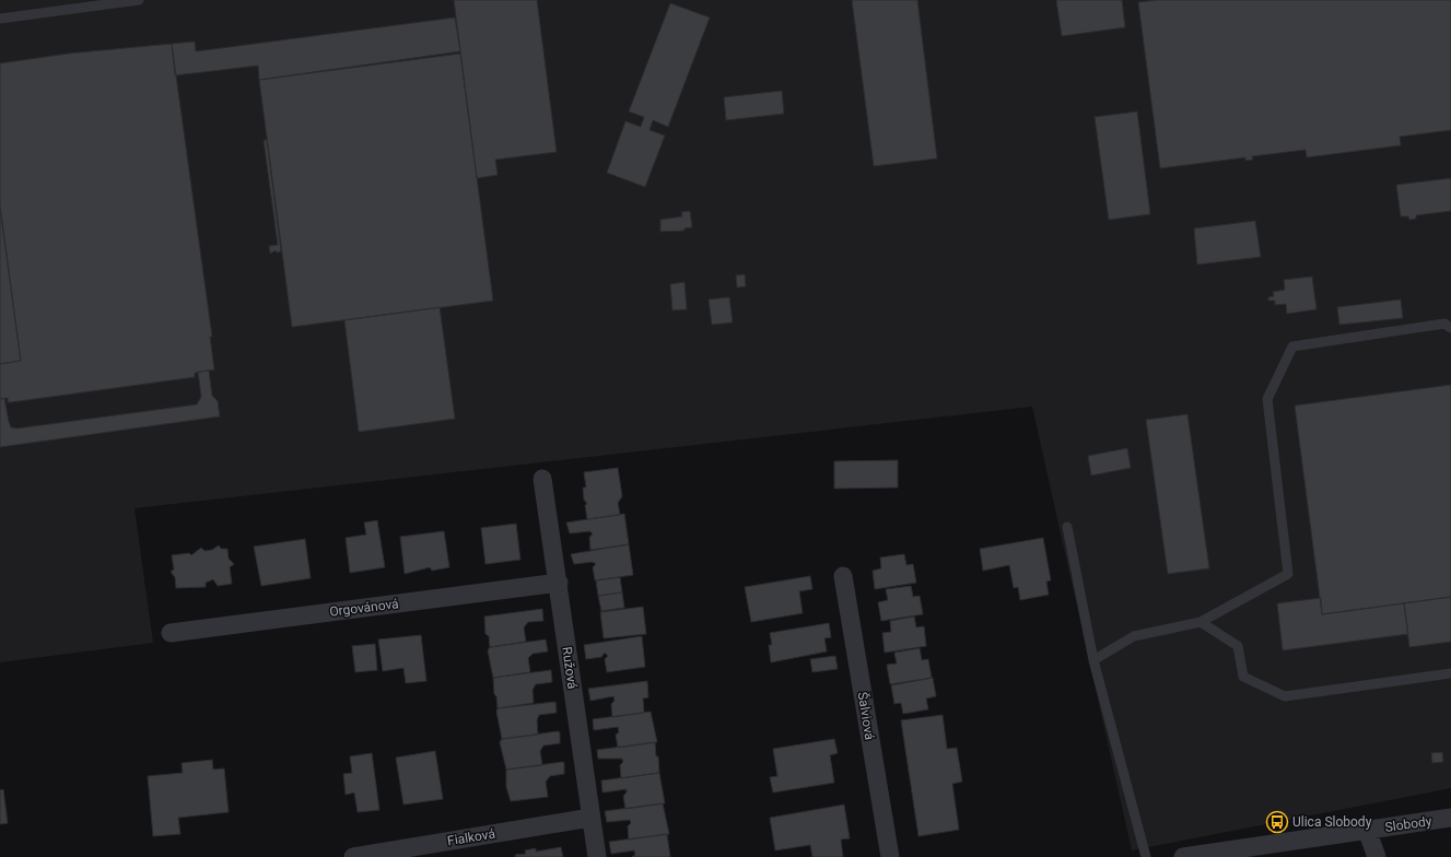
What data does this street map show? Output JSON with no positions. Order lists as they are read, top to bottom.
{
  "streets": {
    "street": [
      "Orgovánová",
      "Ružová",
      "Šalviová",
      "Slobody",
      "Fialková"
    ]
  },
  "crossings": [
    ["Orgovánová", "Ružová"],
    ["Ružová", "Fialková"]
  ],
  "places": {
    "bus stop": ["Ulica Slobody"]
  }
}
